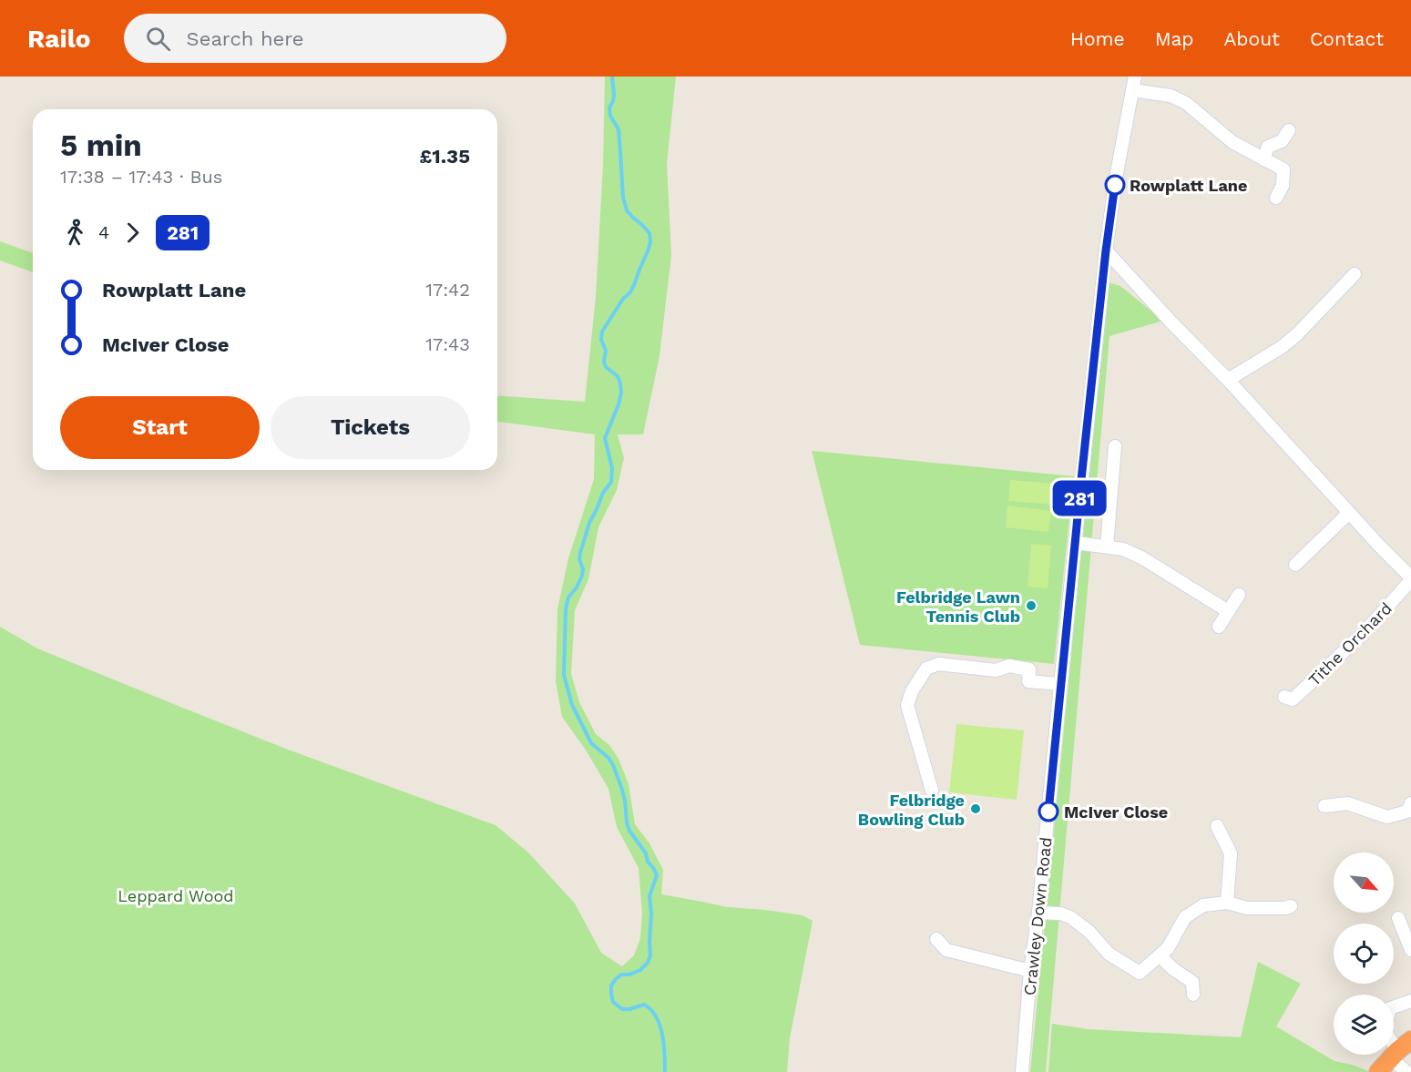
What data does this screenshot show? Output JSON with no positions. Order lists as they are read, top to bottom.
{
  "streets": {
    "street": ["Tithe Orchard", "Crawley Down Road"]
  },
  "parks": ["Leppard Wood"],
  "places": [
    "Rowplatt Lane",
    "Felbridge Lawn Tennis Club",
    "Felbridge Bowling Club",
    "McIver Close"
  ],
  "lines": ["bus line 281"],
  "north": "bottom right",
  "page": {
    "header": "Railo",
    "search": "Search here",
    "nav": [
      "Home",
      "Map",
      "About",
      "Contact"
    ],
    "on_map": "281",
    "heading": ["5 min", "17:38 – 17:43 · Bus", "£1.35"],
    "legs": ["4", "281"],
    "list": [
      {
        "name": "Rowplatt Lane",
        "value": "17:42"
      },
      {
        "name": "McIver Close",
        "value": "17:43"
      }
    ],
    "buttons": ["Start", "Tickets"]
  }
}
